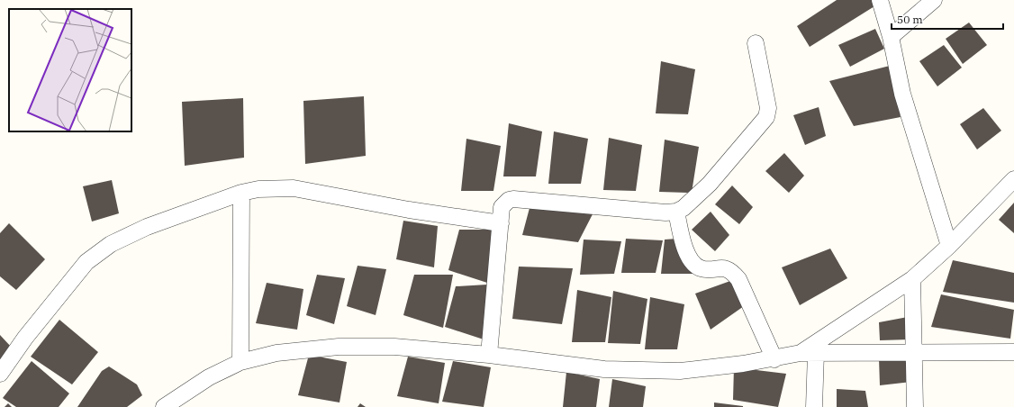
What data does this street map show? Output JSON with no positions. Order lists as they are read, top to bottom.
{
  "scale_bar": "50 m"
}
